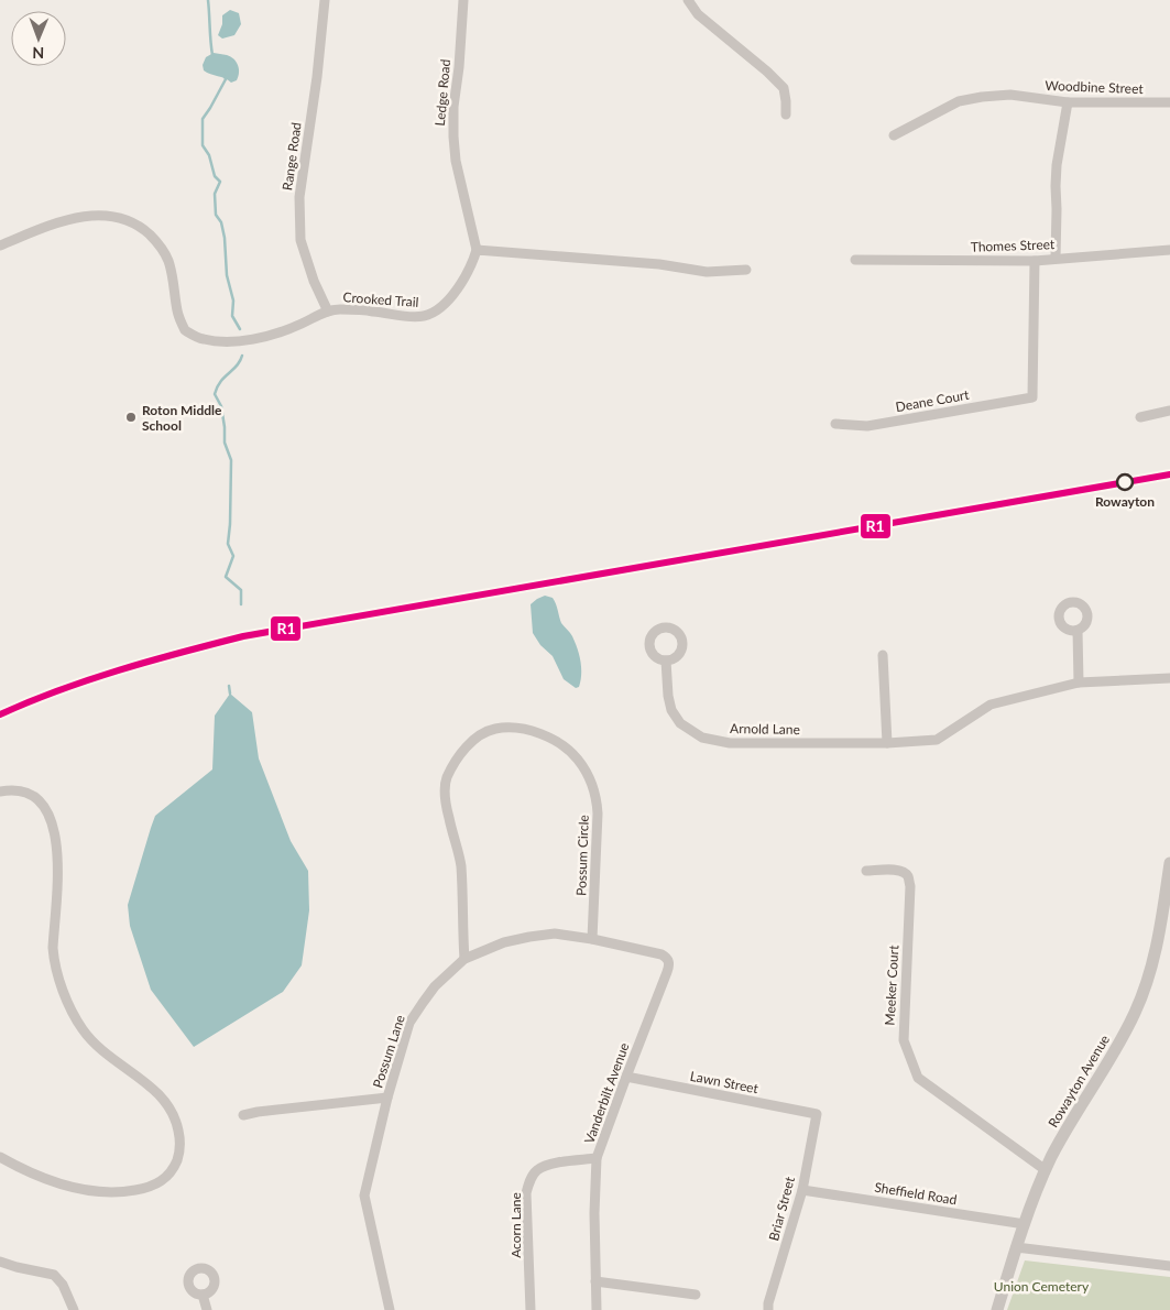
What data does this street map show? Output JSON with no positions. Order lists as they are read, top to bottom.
{
  "streets": {
    "street": [
      "Woodbine Street",
      "Ledge Road",
      "Range Road",
      "Thomes Street",
      "Crooked Trail",
      "Deane Court",
      "Arnold Lane",
      "Possum Circle",
      "Meeker Court",
      "Possum Lane",
      "Rowayton Avenue",
      "Lawn Street",
      "Vanderbilt Avenue",
      "Sheffield Road",
      "Briar Street",
      "Acorn Lane"
    ]
  },
  "crossings": [
    ["Ledge Road", "Crooked Trail"],
    ["Range Road", "Crooked Trail"],
    ["Thomes Street", "Deane Court"],
    ["Possum Circle", "Possum Lane"],
    ["Meeker Court", "Rowayton Avenue"],
    ["Possum Lane", "Vanderbilt Avenue"],
    ["Rowayton Avenue", "Sheffield Road"],
    ["Lawn Street", "Vanderbilt Avenue"],
    ["Lawn Street", "Briar Street"],
    ["Vanderbilt Avenue", "Acorn Lane"],
    ["Sheffield Road", "Briar Street"]
  ],
  "parks": ["Union Cemetery"],
  "places": ["Roton Middle School", "Rowayton"],
  "lines": ["transit line R1"],
  "north": "bottom"
}
